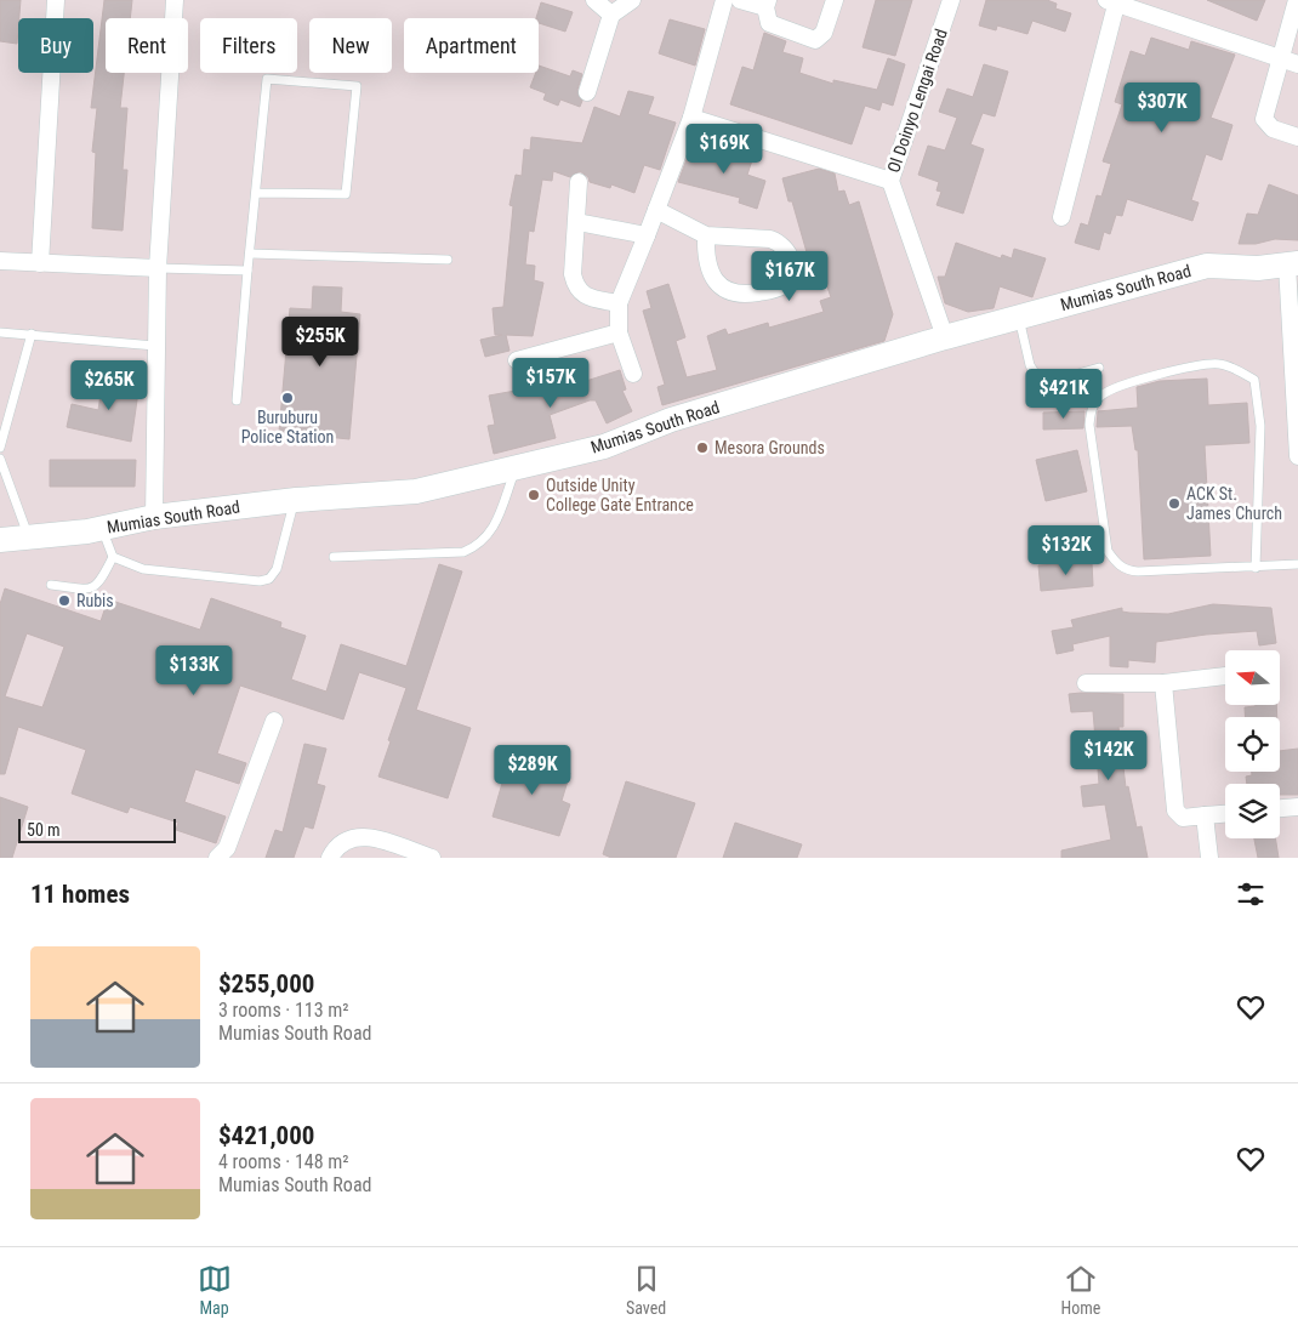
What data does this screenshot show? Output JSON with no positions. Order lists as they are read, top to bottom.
{
  "streets": {
    "main road": ["Mumias South Road"],
    "street": ["Ol Doinyo Lengai Road"]
  },
  "crossings": [
    ["Ol Doinyo Lengai Road", "Mumias South Road"]
  ],
  "places": [
    "Buruburu Police Station",
    "Mesora Grounds",
    "Outside Unity College Gate Entrance",
    "ACK St. James Church",
    "Rubis"
  ],
  "scale_bar": "50 m",
  "north": "left",
  "page": {
    "chip": [
      "Buy",
      "Rent",
      "Filters",
      "New",
      "Apartment"
    ],
    "price": [
      "$307K",
      "$169K",
      "$167K",
      "$255K",
      "$157K",
      "$265K",
      "$421K",
      "$132K",
      "$133K",
      "$142K",
      "$289K"
    ],
    "scale": "50 m",
    "heading": "11 homes",
    "list": [
      {
        "name": "$255,000",
        "note": "3 rooms · 113 m² · Mumias South Road"
      },
      {
        "name": "$421,000",
        "note": "4 rooms · 148 m² · Mumias South Road"
      }
    ],
    "tabs": ["Map", "Saved", "Home"]
  }
}
